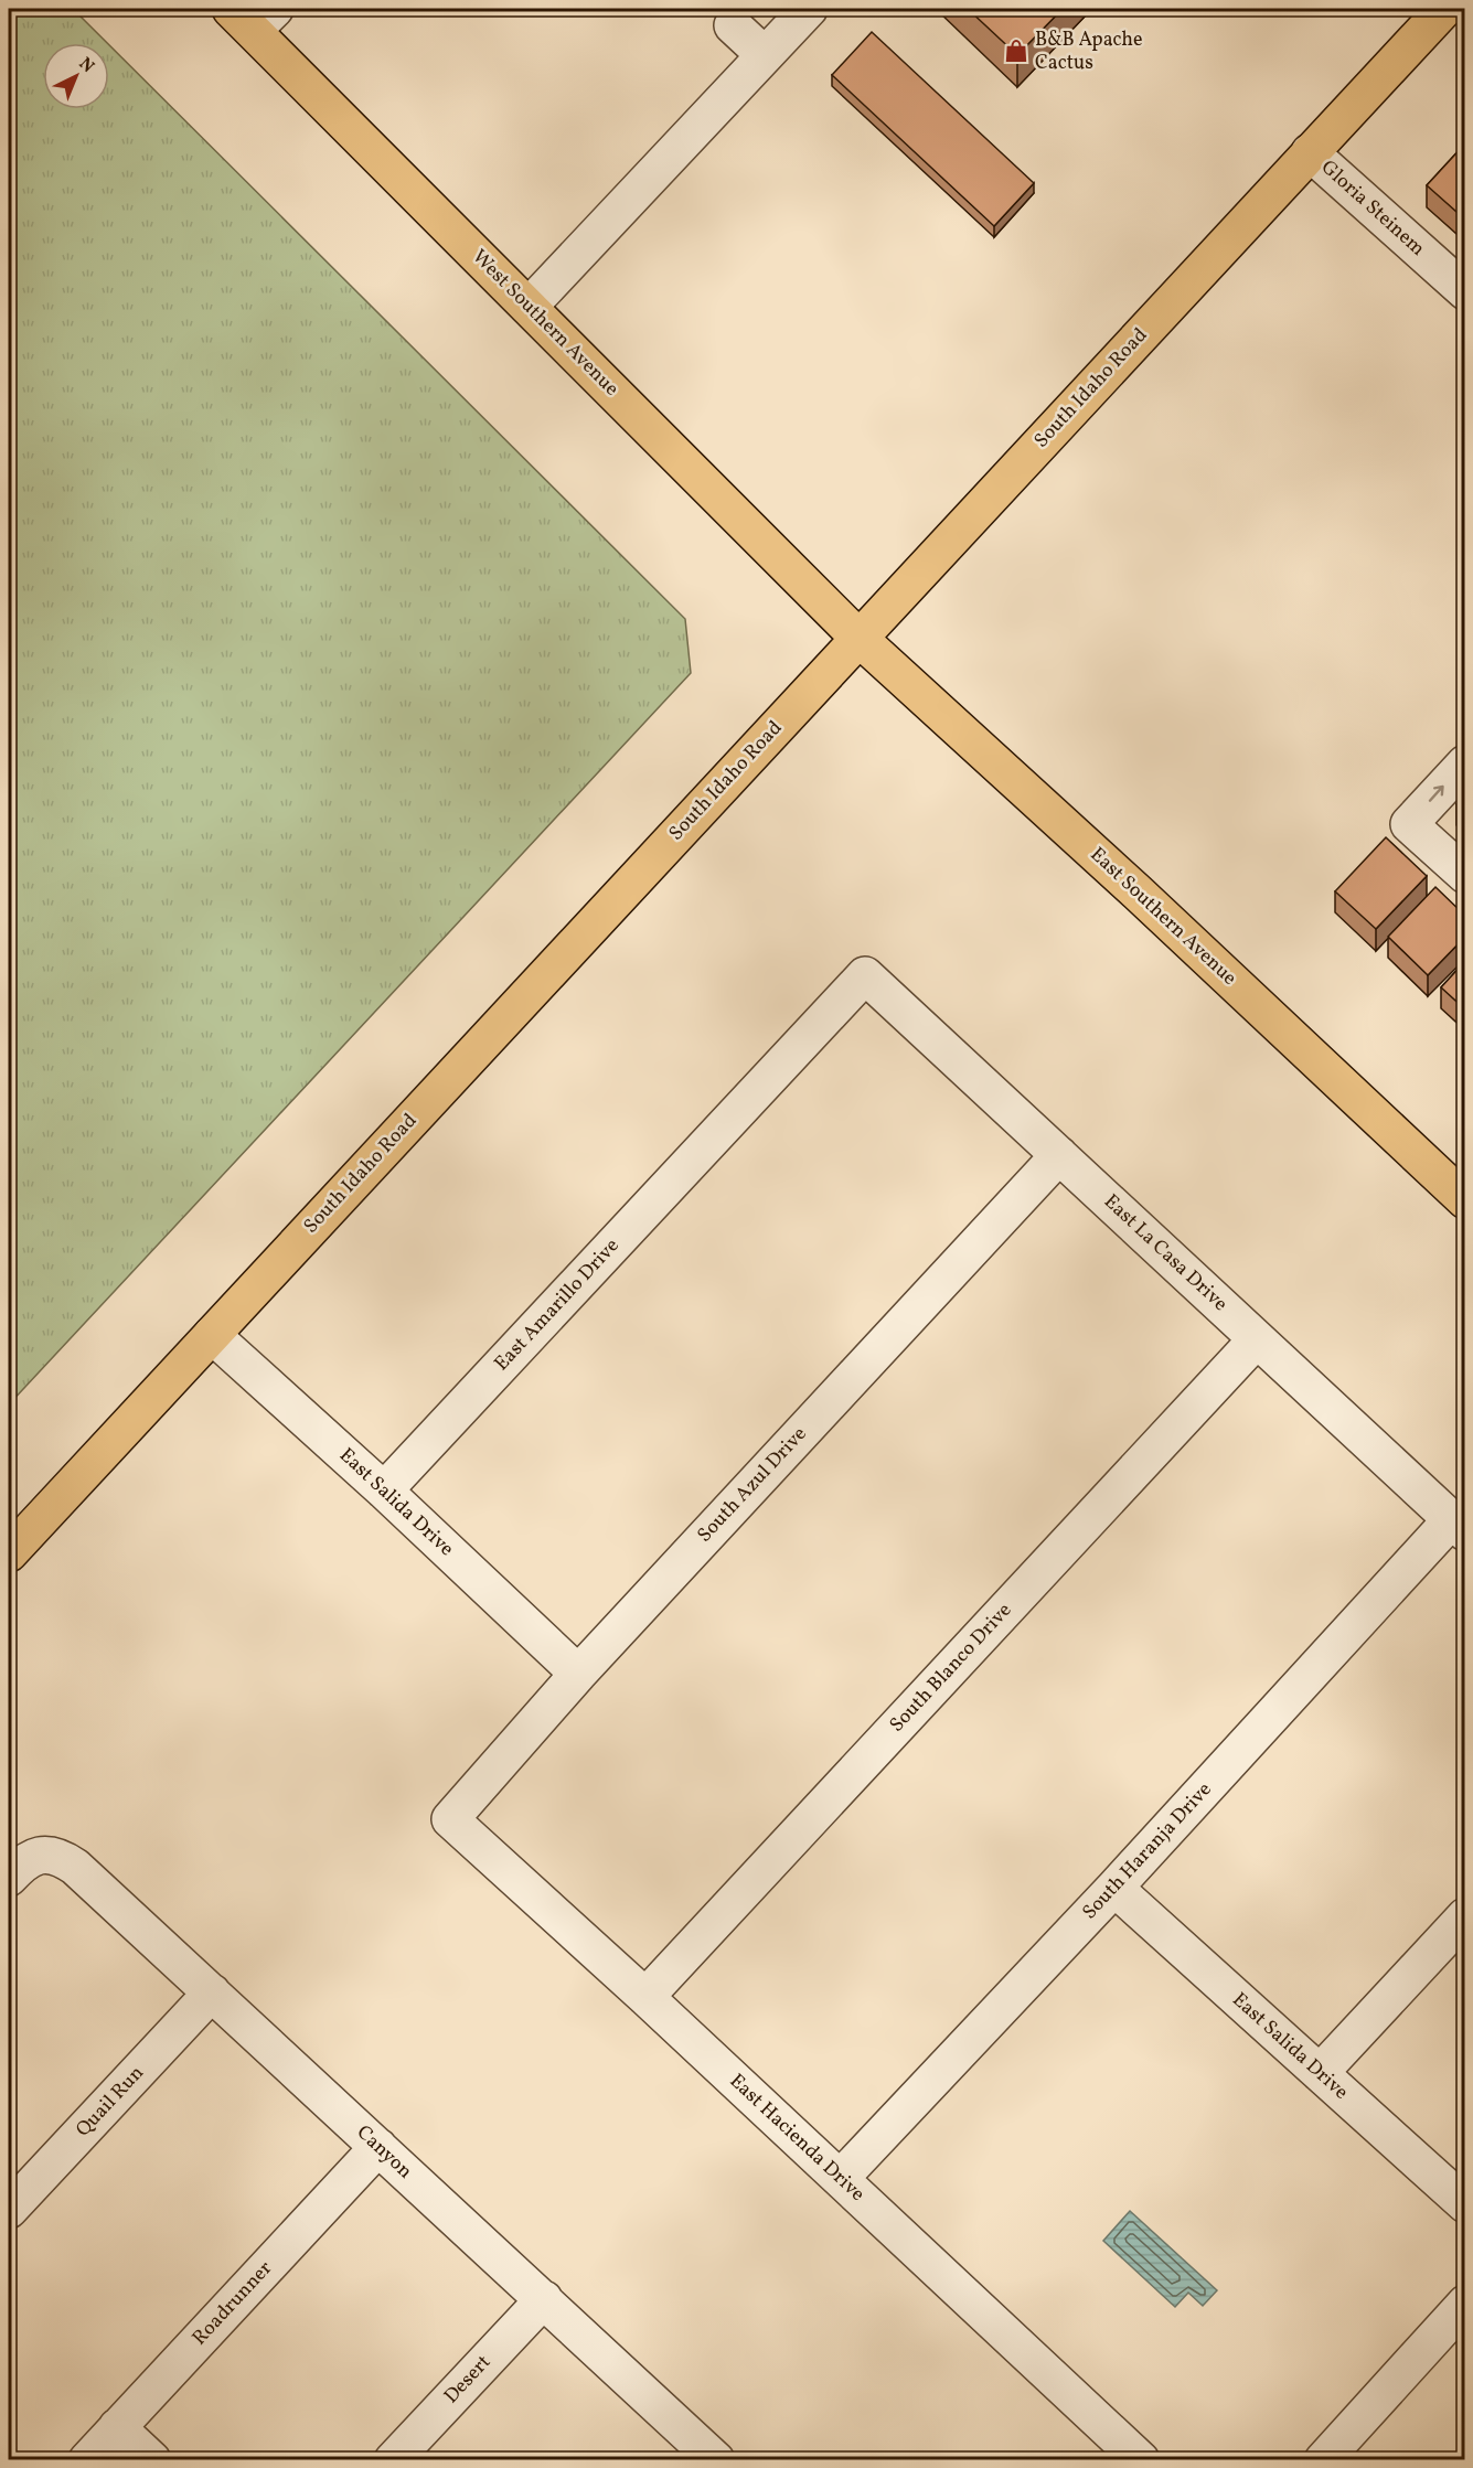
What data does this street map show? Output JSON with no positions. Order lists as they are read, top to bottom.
{
  "streets": {
    "main road": ["West Southern Avenue", "South Idaho Road", "East Southern Avenue"],
    "lane": [
      "Gloria Steinem",
      "East La Casa Drive",
      "East Amarillo Drive",
      "South Azul Drive",
      "East Salida Drive",
      "South Blanco Drive",
      "South Haranja Drive",
      "Quail Run",
      "East Hacienda Drive",
      "Canyon",
      "Roadrunner",
      "Desert"
    ]
  },
  "crossings": [
    ["Gloria Steinem", "South Idaho Road"],
    ["West Southern Avenue", "South Idaho Road"],
    ["West Southern Avenue", "East Southern Avenue"],
    ["South Idaho Road", "East Southern Avenue"],
    ["South Idaho Road", "East Salida Drive"],
    ["East La Casa Drive", "East Amarillo Drive"],
    ["East La Casa Drive", "South Azul Drive"],
    ["East La Casa Drive", "South Blanco Drive"],
    ["East La Casa Drive", "South Haranja Drive"],
    ["East Amarillo Drive", "East Salida Drive"],
    ["South Azul Drive", "East Salida Drive"],
    ["South Azul Drive", "East Hacienda Drive"],
    ["East Salida Drive", "South Haranja Drive"],
    ["South Blanco Drive", "East Hacienda Drive"],
    ["South Haranja Drive", "East Hacienda Drive"],
    ["Quail Run", "Canyon"],
    ["Canyon", "Roadrunner"],
    ["Canyon", "Desert"]
  ],
  "places": {
    "shop": ["B&B Apache Cactus"]
  },
  "north": "top right"
}
